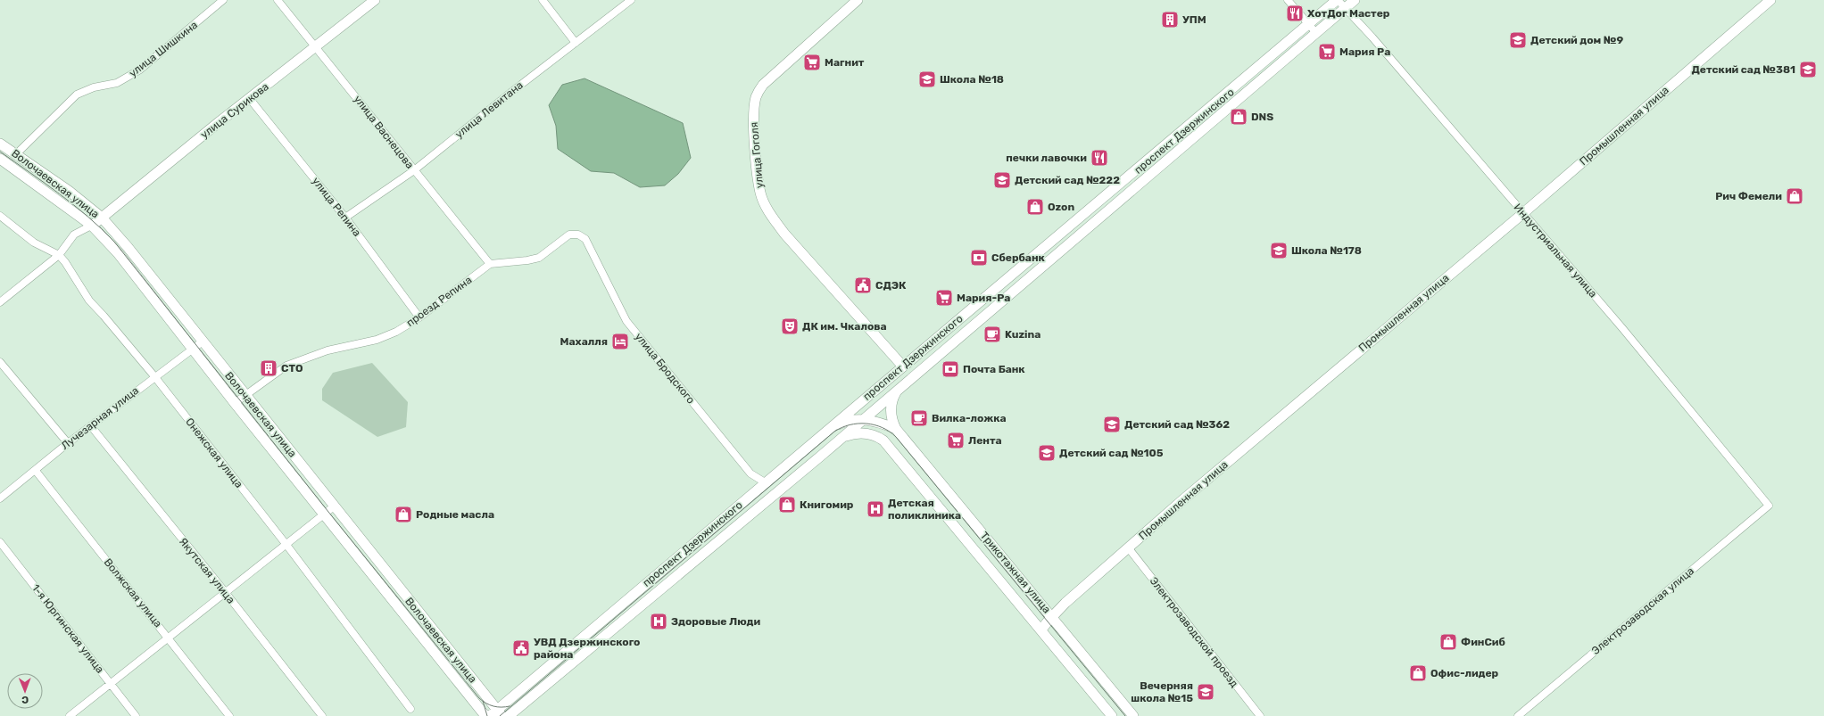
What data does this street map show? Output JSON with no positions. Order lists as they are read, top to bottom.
{
  "streets": {
    "main road": [
      "улица Сурикова",
      "Промышленная улица",
      "проспект Дзержинского",
      "улица Гоголя",
      "Волочаевская улица",
      "Трикотажная улица"
    ],
    "street": [
      "улица Шишкина",
      "улица Левитана",
      "улица Васнецова",
      "улица Репина",
      "Индустриальная улица",
      "проезд Репина",
      "улица Бродского",
      "Лучезарная улица",
      "Онежская улица",
      "Якутская улица",
      "Волжская улица",
      "Электрозаводская улица",
      "1-я Юргинская улица",
      "Электрозаводской проезд"
    ]
  },
  "crossings": [
    ["улица Шишкина", "Волочаевская улица"],
    ["улица Левитана", "улица Васнецова"],
    ["улица Левитана", "улица Репина"],
    ["улица Сурикова", "улица Васнецова"],
    ["улица Сурикова", "Волочаевская улица"],
    ["улица Сурикова", "улица Репина"],
    ["Промышленная улица", "Индустриальная улица"],
    ["Промышленная улица", "Трикотажная улица"],
    ["Промышленная улица", "Электрозаводской проезд"],
    ["проспект Дзержинского", "улица Гоголя"],
    ["проспект Дзержинского", "Волочаевская улица"],
    ["проспект Дзержинского", "Индустриальная улица"],
    ["проспект Дзержинского", "улица Бродского"],
    ["улица Васнецова", "проезд Репина"],
    ["улица Васнецова", "улица Бродского"],
    ["Волочаевская улица", "проезд Репина"],
    ["Волочаевская улица", "Лучезарная улица"],
    ["улица Репина", "проезд Репина"],
    ["Индустриальная улица", "Электрозаводская улица"],
    ["проезд Репина", "улица Бродского"],
    ["Лучезарная улица", "Онежская улица"],
    ["Лучезарная улица", "Якутская улица"],
    ["Лучезарная улица", "Волжская улица"]
  ],
  "places": {
    "restaurant": ["ХотДог Мастер", "печки лавочки"],
    "building": ["УПМ", "СТО"],
    "school or university": [
      "Детский дом №9",
      "Детский сад №381",
      "Школа №18",
      "Детский сад №222",
      "Школа №178",
      "Детский сад №362",
      "Детский сад №105",
      "Вечерняя школа №15"
    ],
    "supermarket": [
      "Мария Ра",
      "Магнит",
      "Мария-Ра",
      "Лента"
    ],
    "shop": [
      "DNS",
      "Рич Фемели",
      "Ozon",
      "Книгомир",
      "Родные масла",
      "ФинСиб",
      "Офис-лидер"
    ],
    "bank": ["Сбербанк", "Почта Банк"],
    "public building": ["СДЭК", "УВД Дзержинского района"],
    "theatre": ["ДК им. Чкалова"],
    "cafe": ["Kuzina", "Вилка-ложка"],
    "hotel": ["Махалля"],
    "hospital": ["Детская поликлиника", "Здоровые Люди"]
  },
  "north": "bottom"
}
